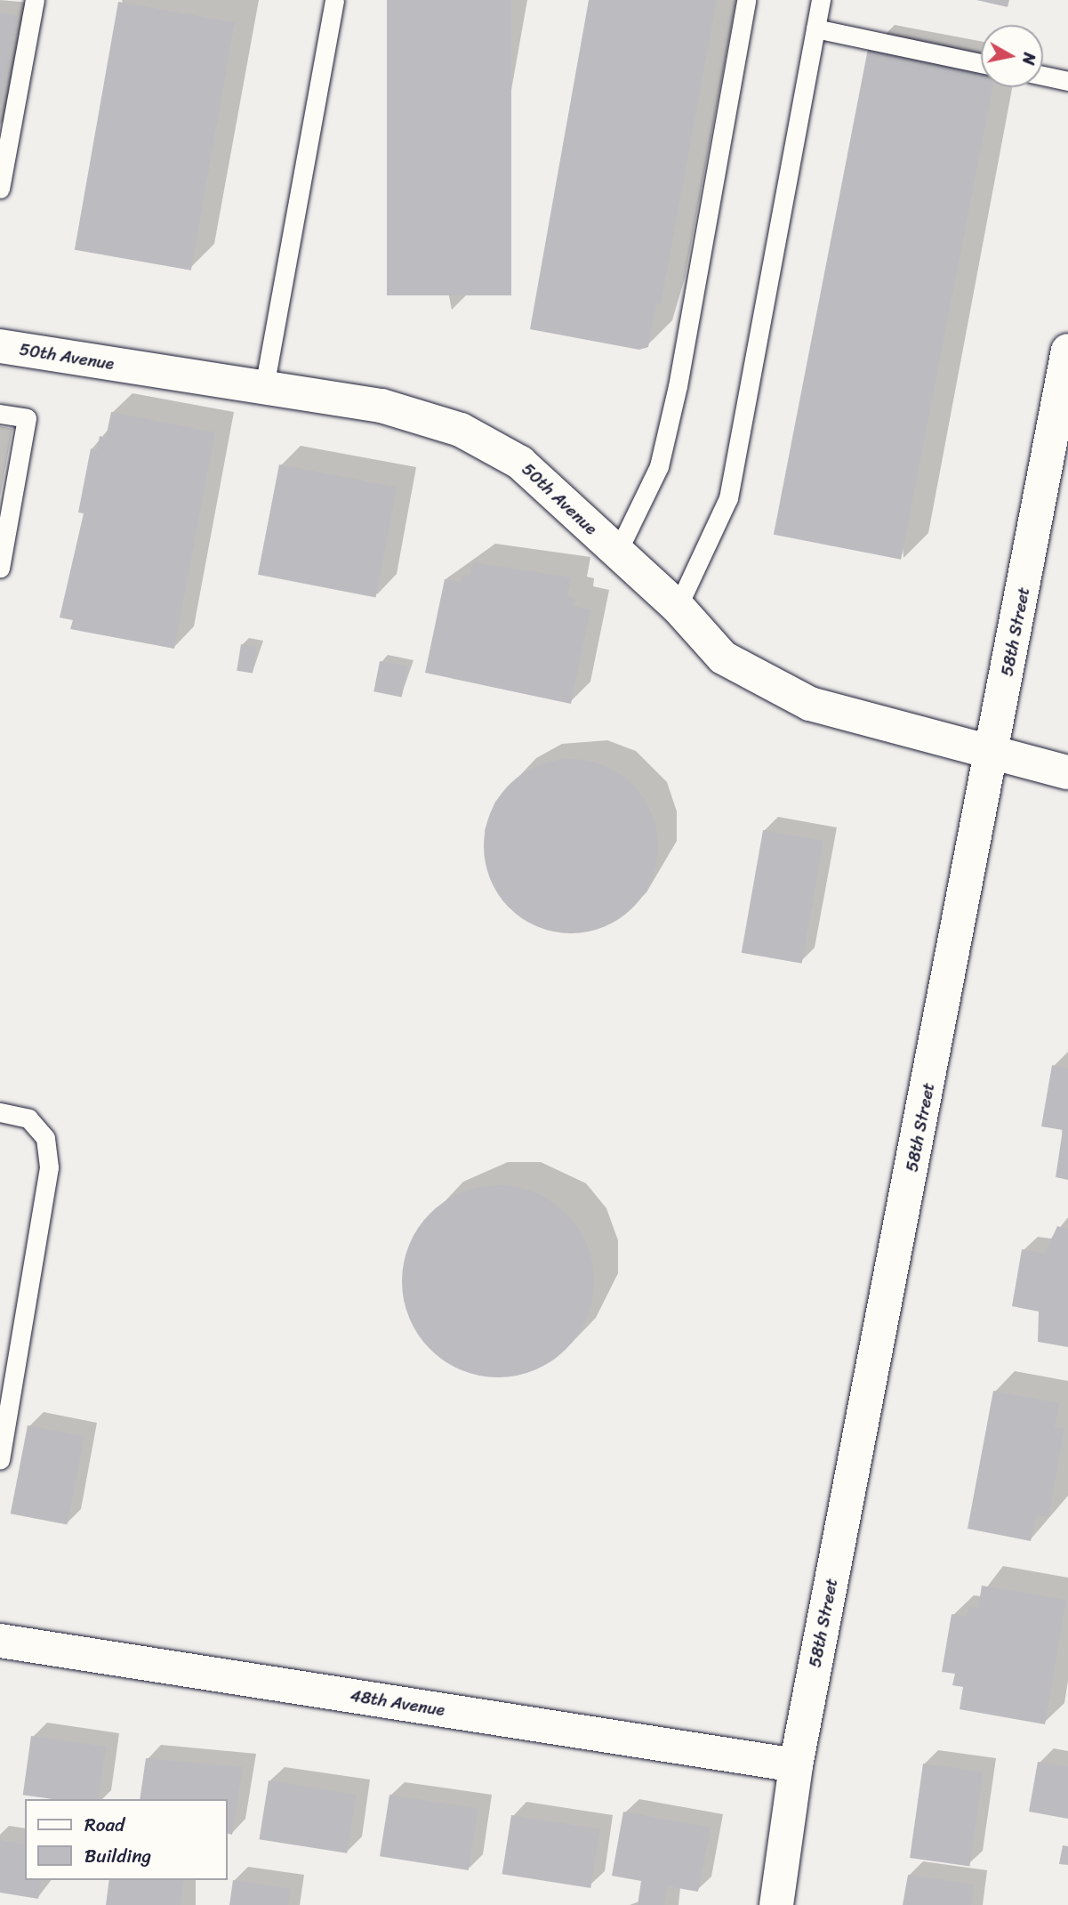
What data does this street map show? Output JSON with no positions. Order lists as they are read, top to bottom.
{
  "streets": {
    "street": ["50th Avenue", "58th Street", "48th Avenue"]
  },
  "crossings": [
    ["50th Avenue", "58th Street"],
    ["58th Street", "48th Avenue"]
  ],
  "legend": ["Road", "Building"],
  "north": "right"
}
